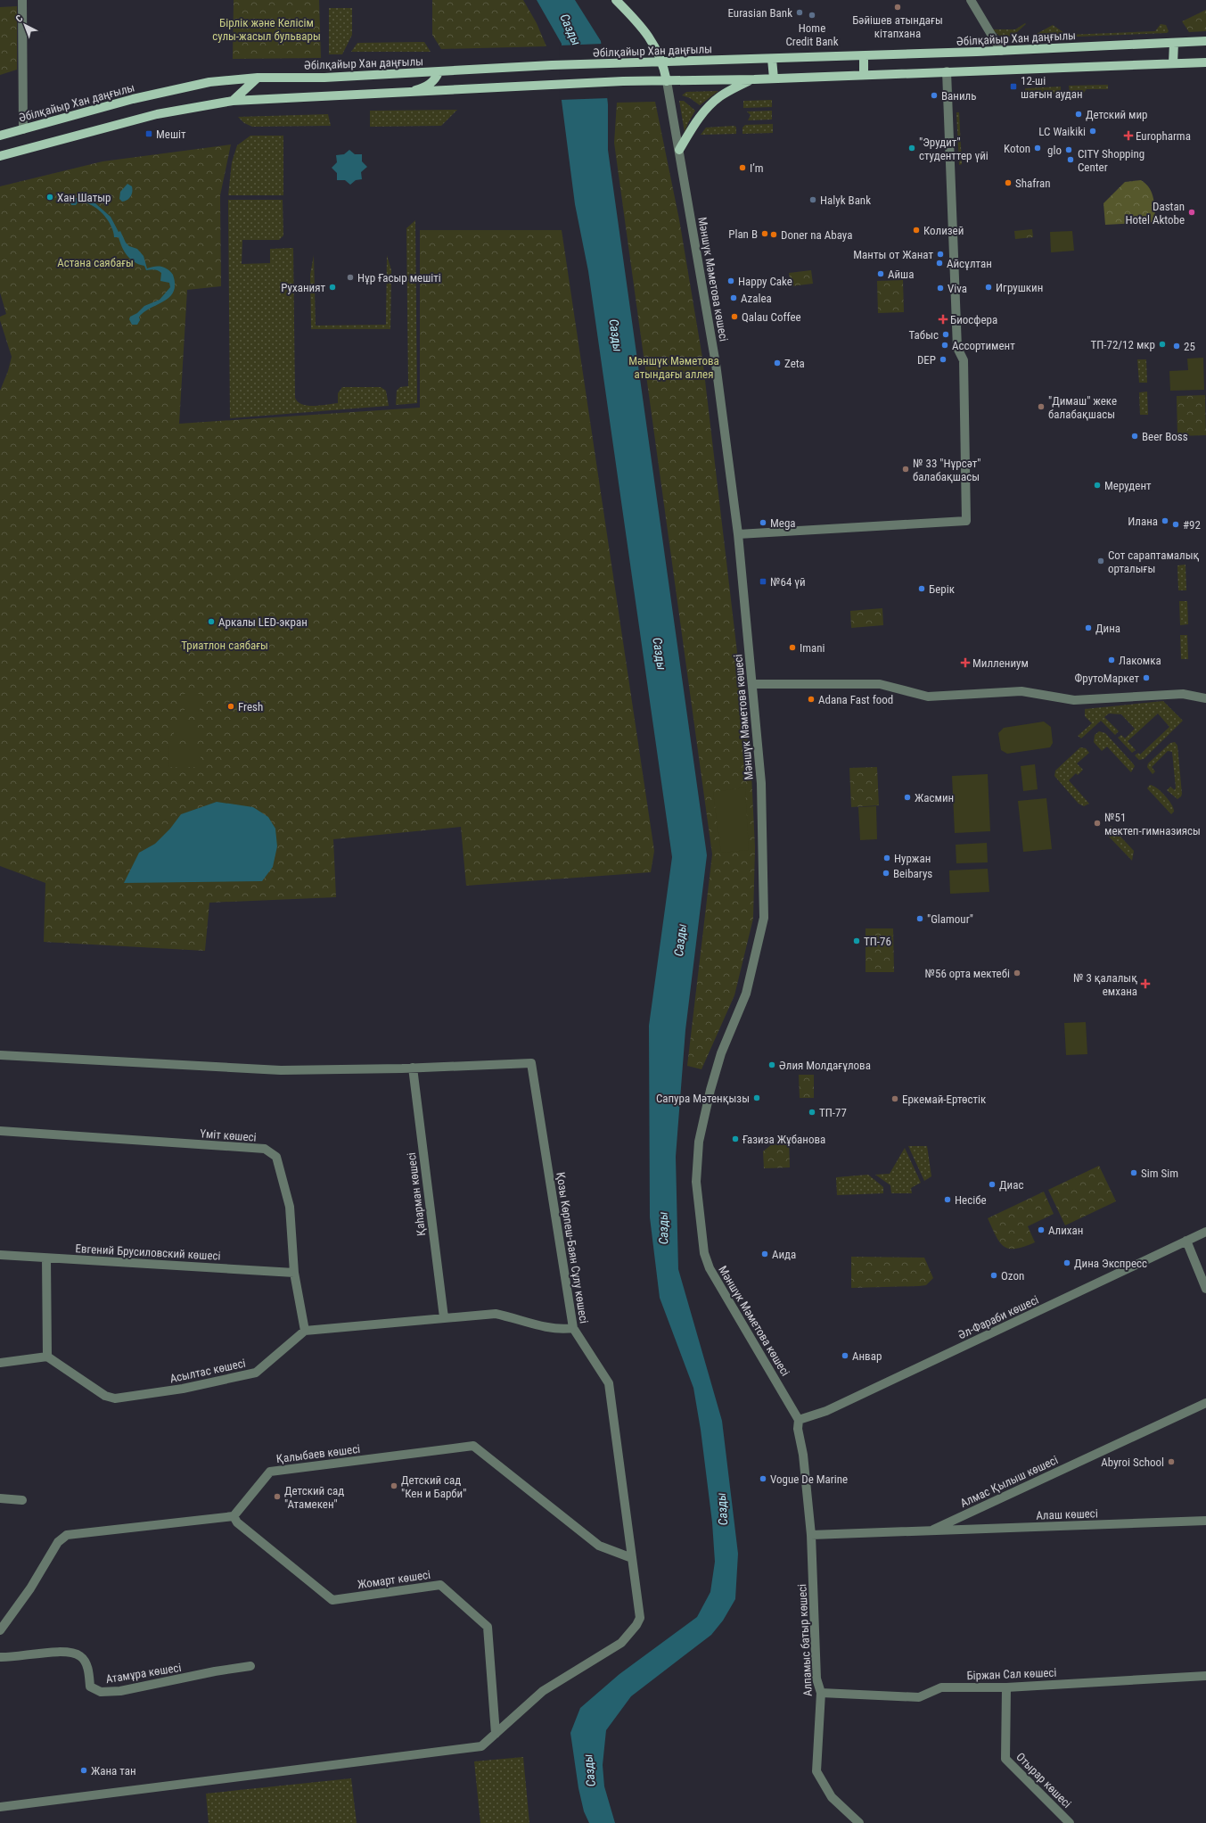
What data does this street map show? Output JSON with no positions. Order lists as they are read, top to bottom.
{
  "streets": {
    "main road": ["Әбілқайыр Хан даңғылы", "Мәншүк Мәметова көшесі"],
    "street": [
      "Үміт көшесі",
      "Қаһарман көшесі",
      "Қозы Көрпеш-Баян Сұлу көшесі",
      "Евгений Брусиловский көшесі",
      "Әл-Фараби көшесі",
      "Асылтас көшесі",
      "Қалыбаев көшесі",
      "Алмас Қылыш көшесі",
      "Алаш көшесі",
      "Жомарт көшесі",
      "Алпамыс батыр көшесі",
      "Атамұра көшесі",
      "Біржан Сал көшесі",
      "Отырар көшесі"
    ]
  },
  "crossings": [
    ["Әбілқайыр Хан даңғылы", "Мәншүк Мәметова көшесі"],
    ["Мәншүк Мәметова көшесі", "Әл-Фараби көшесі"],
    ["Мәншүк Мәметова көшесі", "Алпамыс батыр көшесі"],
    ["Үміт көшесі", "Евгений Брусиловский көшесі"],
    ["Үміт көшесі", "Асылтас көшесі"],
    ["Қаһарман көшесі", "Қозы Көрпеш-Баян Сұлу көшесі"],
    ["Қозы Көрпеш-Баян Сұлу көшесі", "Қалыбаев көшесі"],
    ["Қозы Көрпеш-Баян Сұлу көшесі", "Жомарт көшесі"],
    ["Әл-Фараби көшесі", "Алпамыс батыр көшесі"],
    ["Қалыбаев көшесі", "Жомарт көшесі"],
    ["Алмас Қылыш көшесі", "Алаш көшесі"],
    ["Алмас Қылыш көшесі", "Алпамыс батыр көшесі"],
    ["Алпамыс батыр көшесі", "Біржан Сал көшесі"],
    ["Біржан Сал көшесі", "Отырар көшесі"]
  ],
  "water": ["Сазды"],
  "parks": [
    "Бірлік және Келісім сулы-жасыл бульвары",
    "Астана саябағы",
    "Мәншүк Мәметова атындағы аллея",
    "Триатлон саябағы"
  ],
  "places": {
    "other": [
      "Бәйішев атындағы кітапхана",
      "Eurasian Bank",
      "Home Credit Bank",
      "Ваниль",
      "Детский мир",
      "LC Waikiki",
      "\"Эрудит\" студенттер үйі",
      "Koton",
      "glo",
      "CITY Shopping Center",
      "I’m",
      "Shafran",
      "Хан Шатыр",
      "Halyk Bank",
      "Dastan Hotel Aktobe",
      "Колизей",
      "Plan B",
      "Doner na Abaya",
      "Манты от Жанат",
      "Айсұлтан",
      "Айша",
      "Нұр Ғасыр мешіті",
      "Happy Cake",
      "Руханият",
      "Игрушкин",
      "Viva",
      "Azalea",
      "Qalau Coffee",
      "Табыс",
      "ТП-72/12 мкр",
      "Ассортимент",
      "25",
      "DEP",
      "Zeta",
      "\"Димаш\" жеке балабақшасы",
      "Beer Boss",
      "№ 33 \"Нұрсәт\" балабақшасы",
      "Мерудент",
      "Илана",
      "Mega",
      "#92",
      "Сот сараптамалық орталығы",
      "Берік",
      "Аркалы LED-экран",
      "Дина",
      "Imani",
      "Лакомка",
      "ФрутоМаркет",
      "Adana Fast food",
      "Fresh",
      "Жасмин",
      "№51 мектеп-гимназиясы",
      "Нуржан",
      "Beibarys",
      "\"Glamour\"",
      "ТП-76",
      "№56 орта мектебі",
      "Әлия Молдағұлова",
      "Сапура Мәтенқызы",
      "Еркемай-Ертөстік",
      "ТП-77",
      "Ғазиза Жұбанова",
      "Sim Sim",
      "Диас",
      "Несібе",
      "Алихан",
      "Аида",
      "Дина Экспресс",
      "Ozon",
      "Анвар",
      "Abyroi School",
      "Vogue De Marine",
      "Детский сад \"Кен и Барби\"",
      "Детский сад \"Атамекен\"",
      "Жана тан"
    ],
    "transit": ["12-ші шағын аудан", "Мешіт", "№64 үй"],
    "health": [
      "Europharma",
      "Биосфера",
      "Миллениум",
      "№ 3 қалалық емхана"
    ]
  },
  "north": "top left"
}
